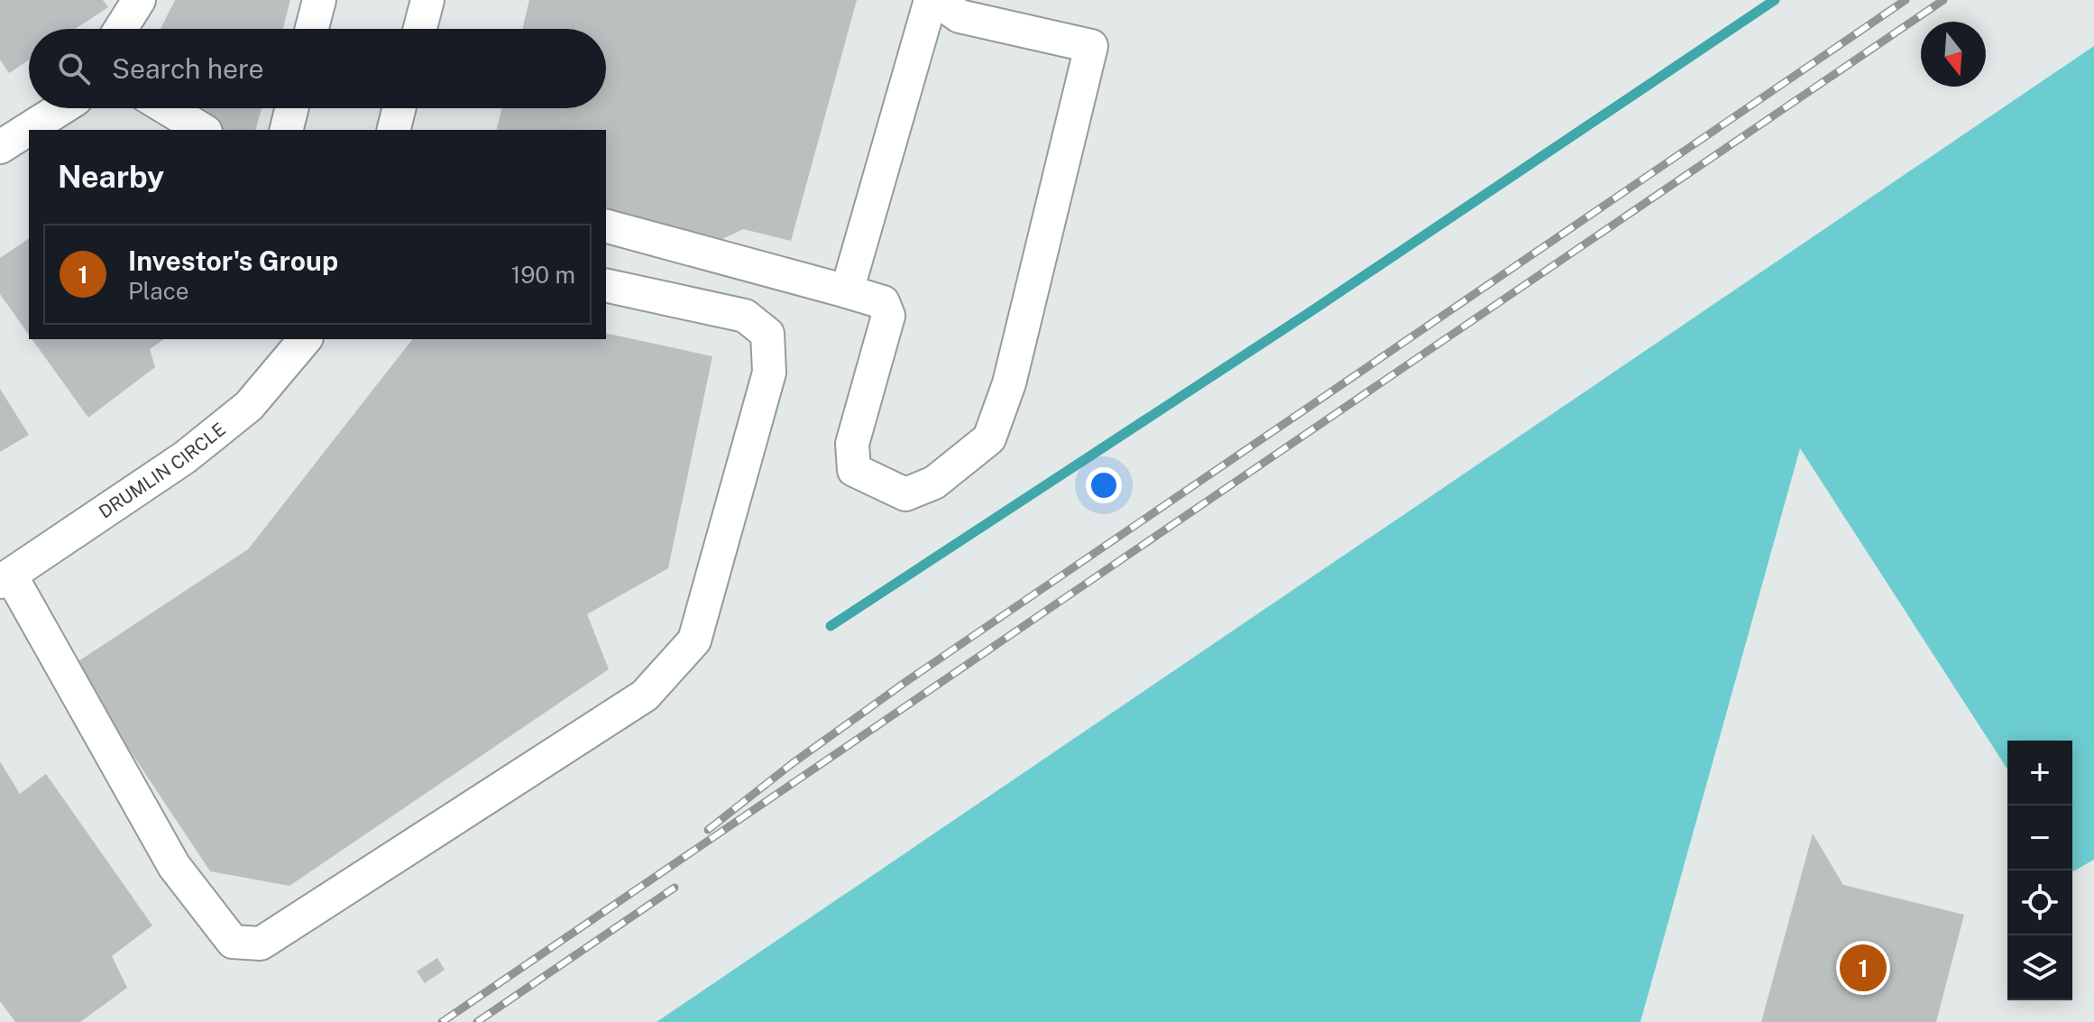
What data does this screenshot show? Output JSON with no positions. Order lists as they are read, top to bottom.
{
  "streets": {
    "street": ["DRUMLIN CIRCLE"]
  },
  "north": "bottom",
  "page": {
    "search": "Search here",
    "heading": "Nearby",
    "list": [
      {
        "mark": "1",
        "name": "Investor's Group",
        "note": "Place",
        "value": "190 m"
      }
    ],
    "map_buttons": ["+", "−"],
    "pins": "1"
  }
}
